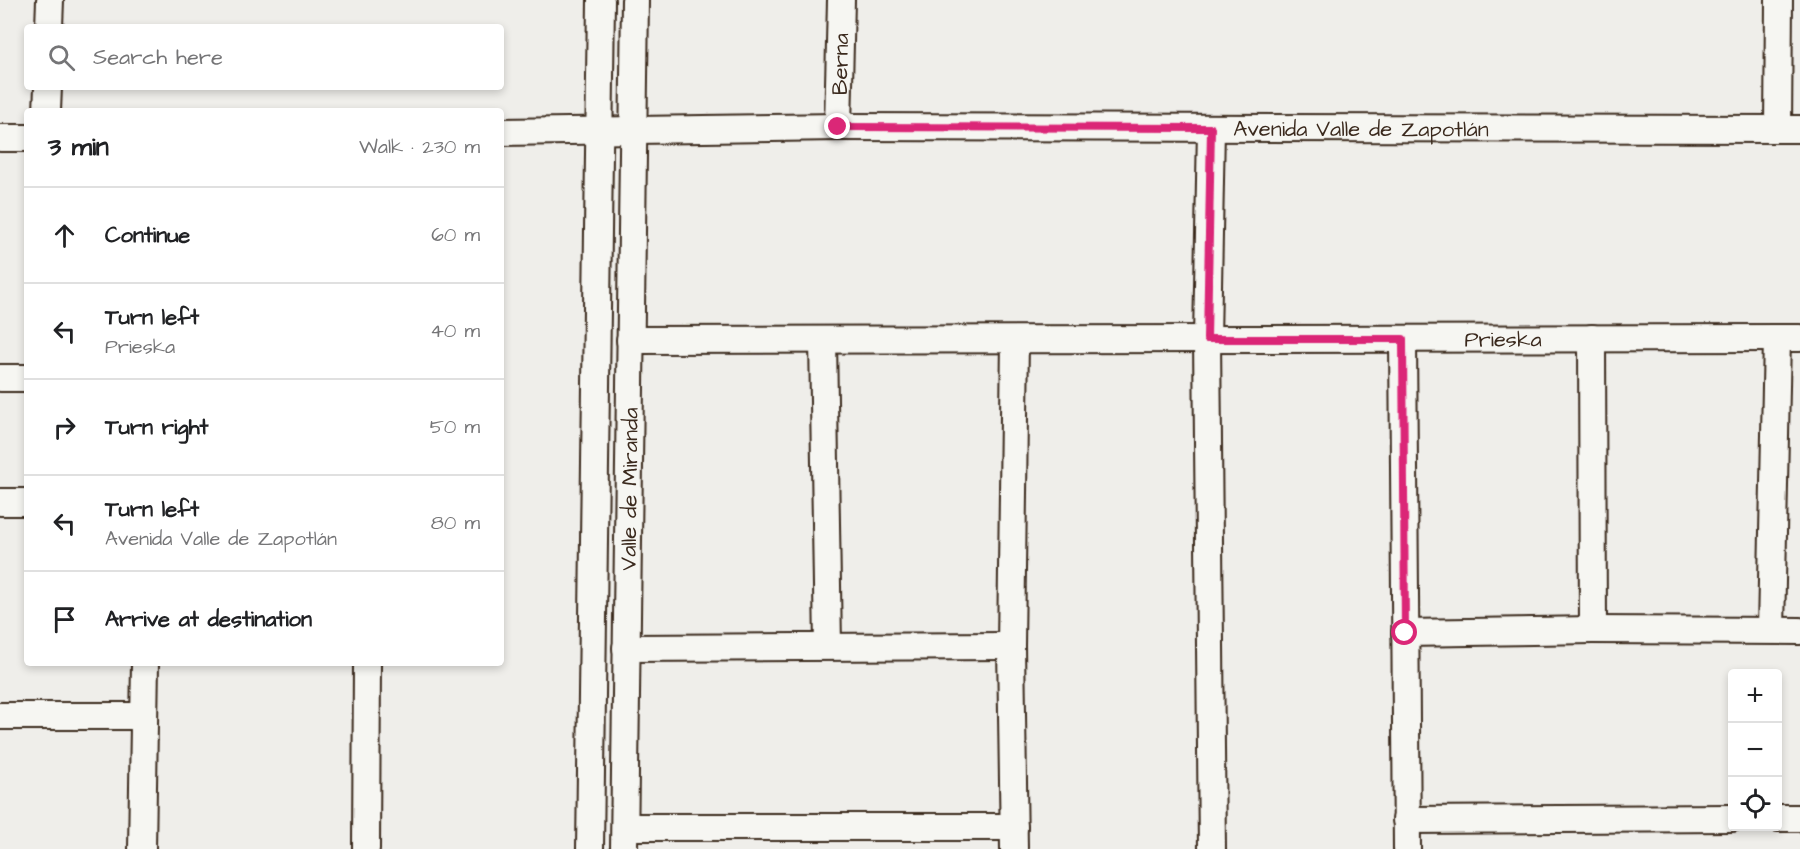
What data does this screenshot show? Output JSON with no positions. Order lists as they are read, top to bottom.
{
  "streets": {
    "street": [
      "Berna",
      "Avenida Valle de Zapotlán",
      "Prieska",
      "Valle de Miranda"
    ]
  },
  "crossings": [
    ["Berna", "Avenida Valle de Zapotlán"],
    ["Avenida Valle de Zapotlán", "Valle de Miranda"],
    ["Prieska", "Valle de Miranda"]
  ],
  "page": {
    "search": "Search here",
    "heading": ["3 min", "Walk · 230 m"],
    "list": [
      ["Continue", "60 m"],
      ["Turn left", "Prieska", "40 m"],
      ["Turn right", "50 m"],
      ["Turn left", "Avenida Valle de Zapotlán", "80 m"],
      "Arrive at destination"
    ],
    "map_buttons": ["+", "−"]
  }
}
